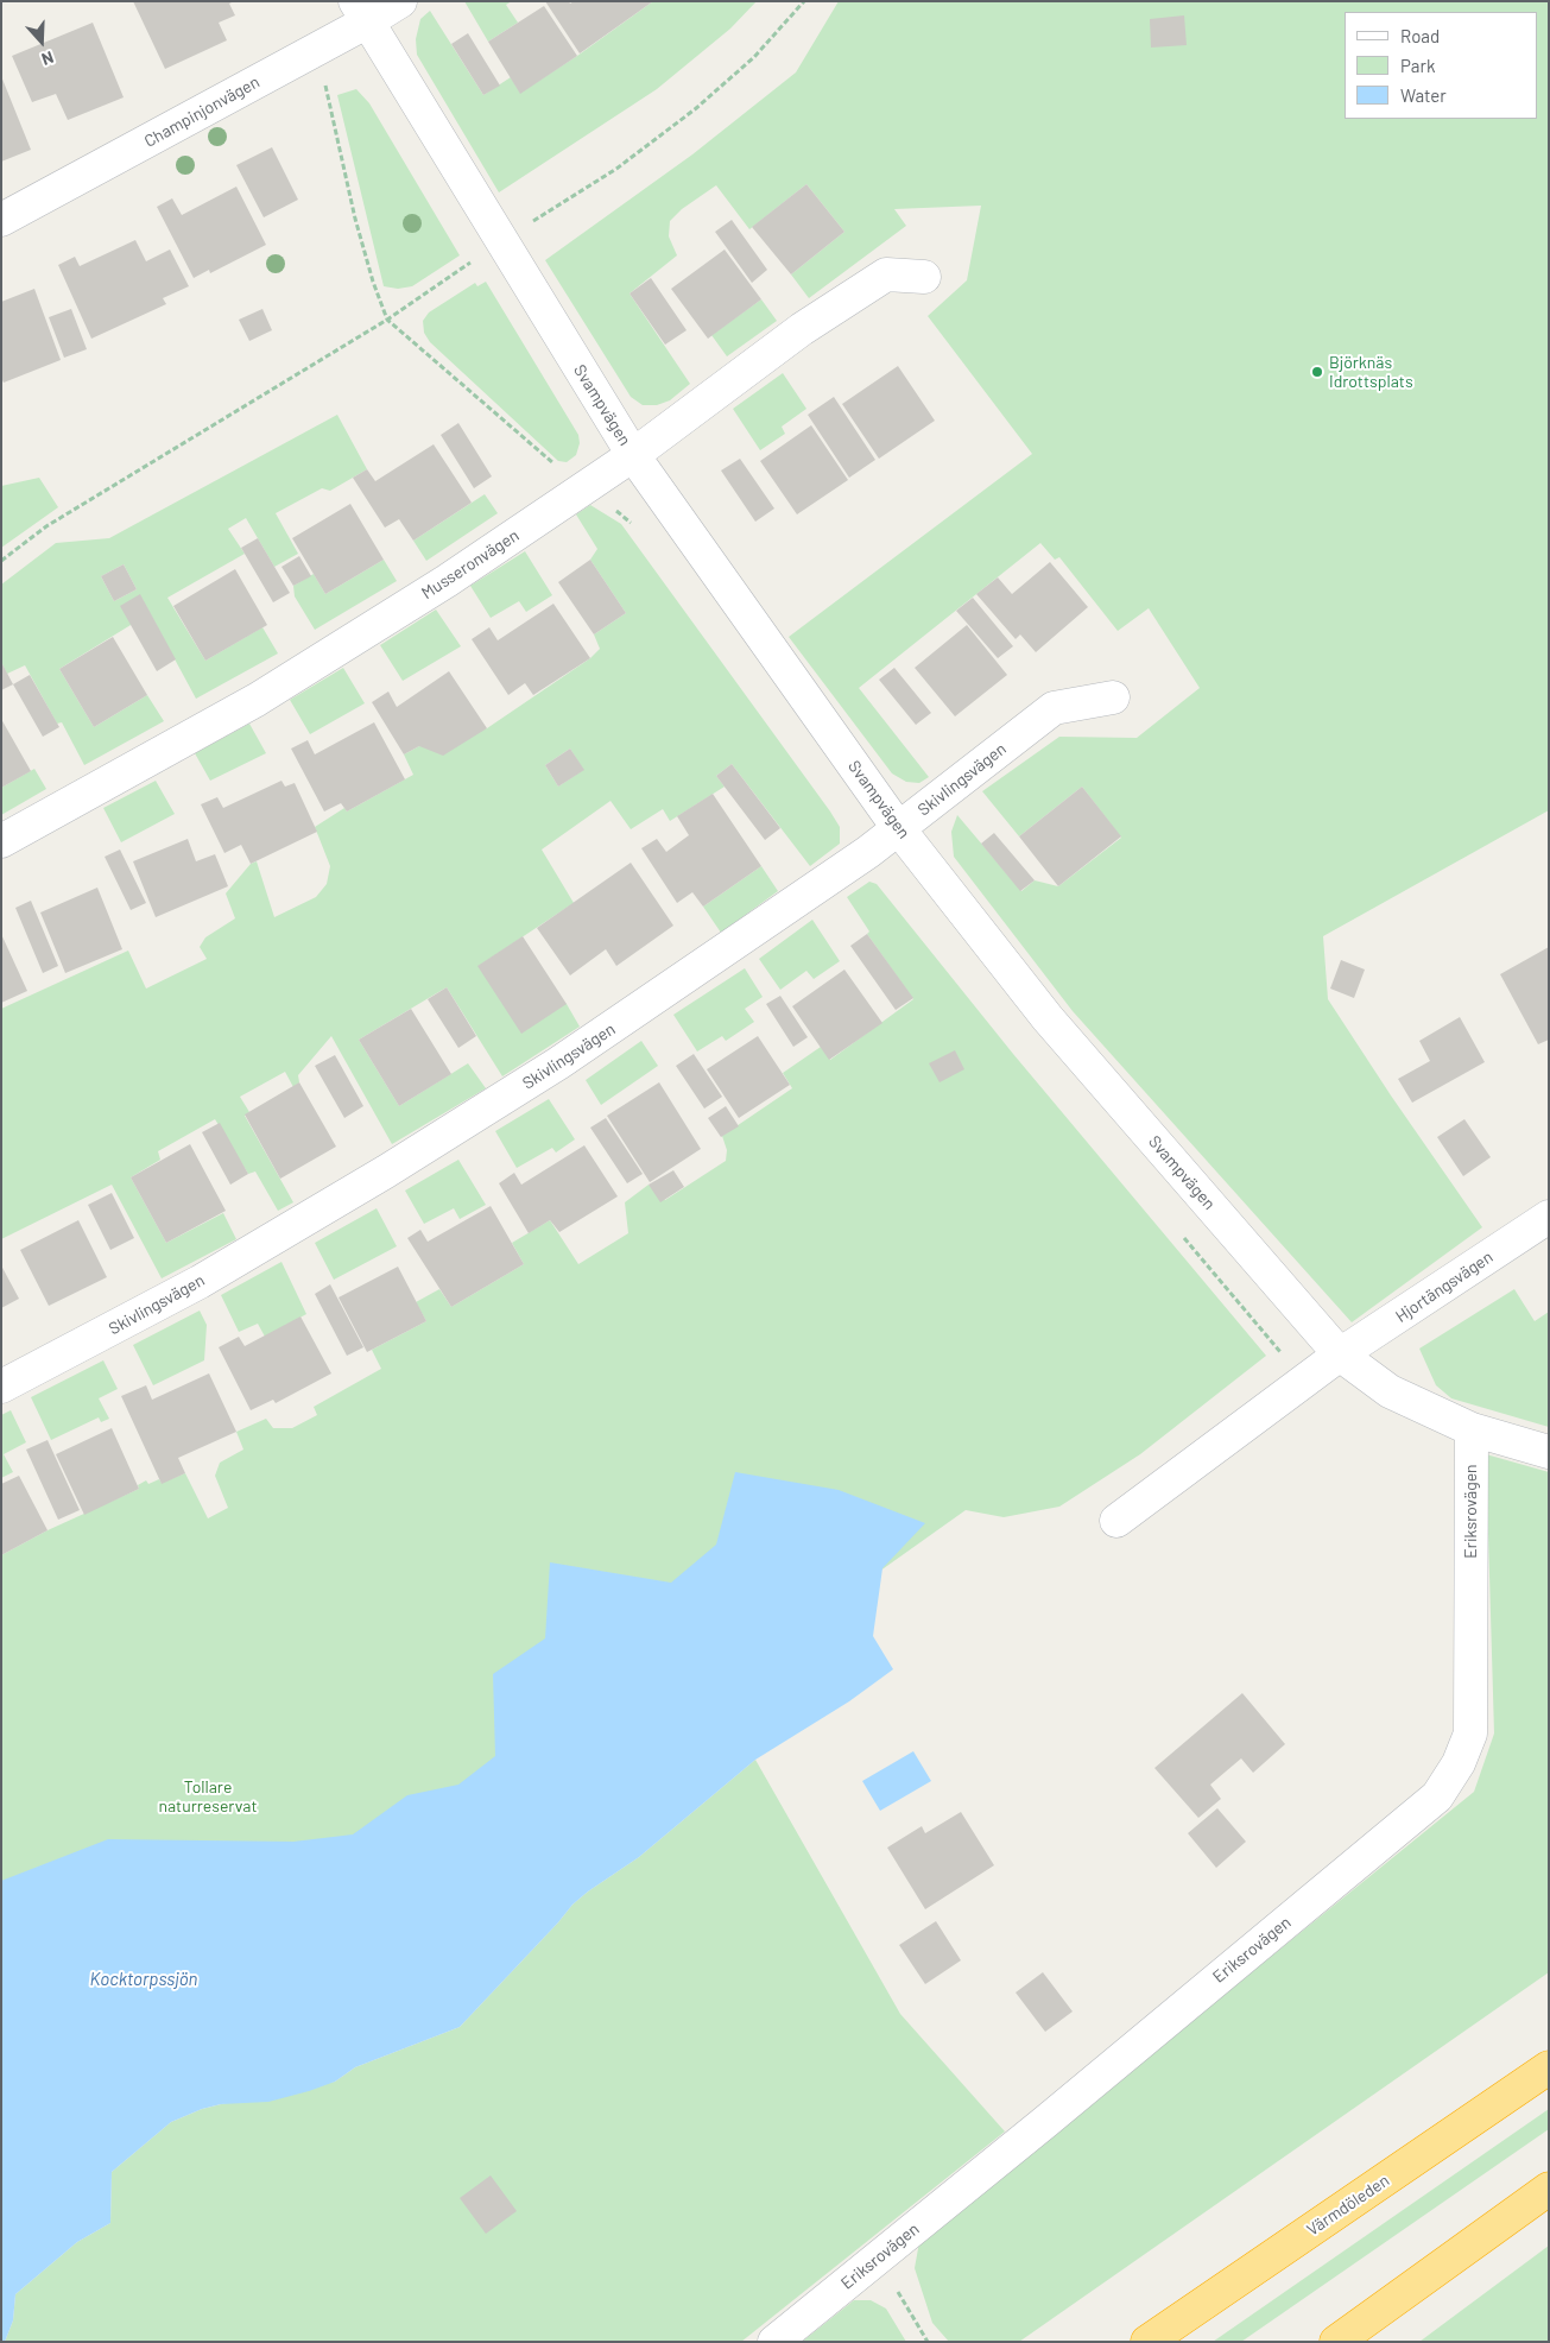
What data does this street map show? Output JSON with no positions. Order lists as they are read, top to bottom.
{
  "streets": {
    "highway": ["Värmdöleden"],
    "street": [
      "Champinjonvägen",
      "Svampvägen",
      "Musseronvägen",
      "Skivlingsvägen",
      "Hjortängsvägen",
      "Eriksrovägen"
    ]
  },
  "crossings": [
    ["Champinjonvägen", "Svampvägen"],
    ["Svampvägen", "Musseronvägen"],
    ["Svampvägen", "Skivlingsvägen"],
    ["Svampvägen", "Hjortängsvägen"],
    ["Svampvägen", "Eriksrovägen"]
  ],
  "water": ["Kocktorpssjön"],
  "parks": ["Tollare naturreservat"],
  "places": ["Björknäs Idrottsplats"],
  "legend": ["Road", "Park", "Water"],
  "north": "bottom"
}
